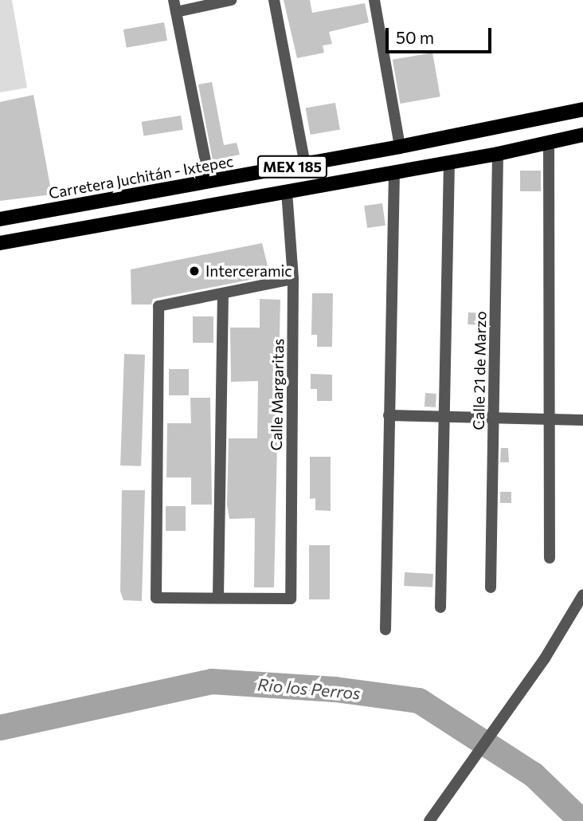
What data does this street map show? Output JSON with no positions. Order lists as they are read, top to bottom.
{
  "streets": {
    "main road": ["MEX 185", "Carretera Juchitán - Ixtepec"],
    "street": ["Calle 21 de Marzo", "Calle Margaritas"]
  },
  "crossings": [
    ["MEX 185", "Calle 21 de Marzo"],
    ["MEX 185", "Calle Margaritas"]
  ],
  "water": ["Rio los Perros"],
  "places": ["Interceramic"],
  "scale_bar": "50 m"
}
